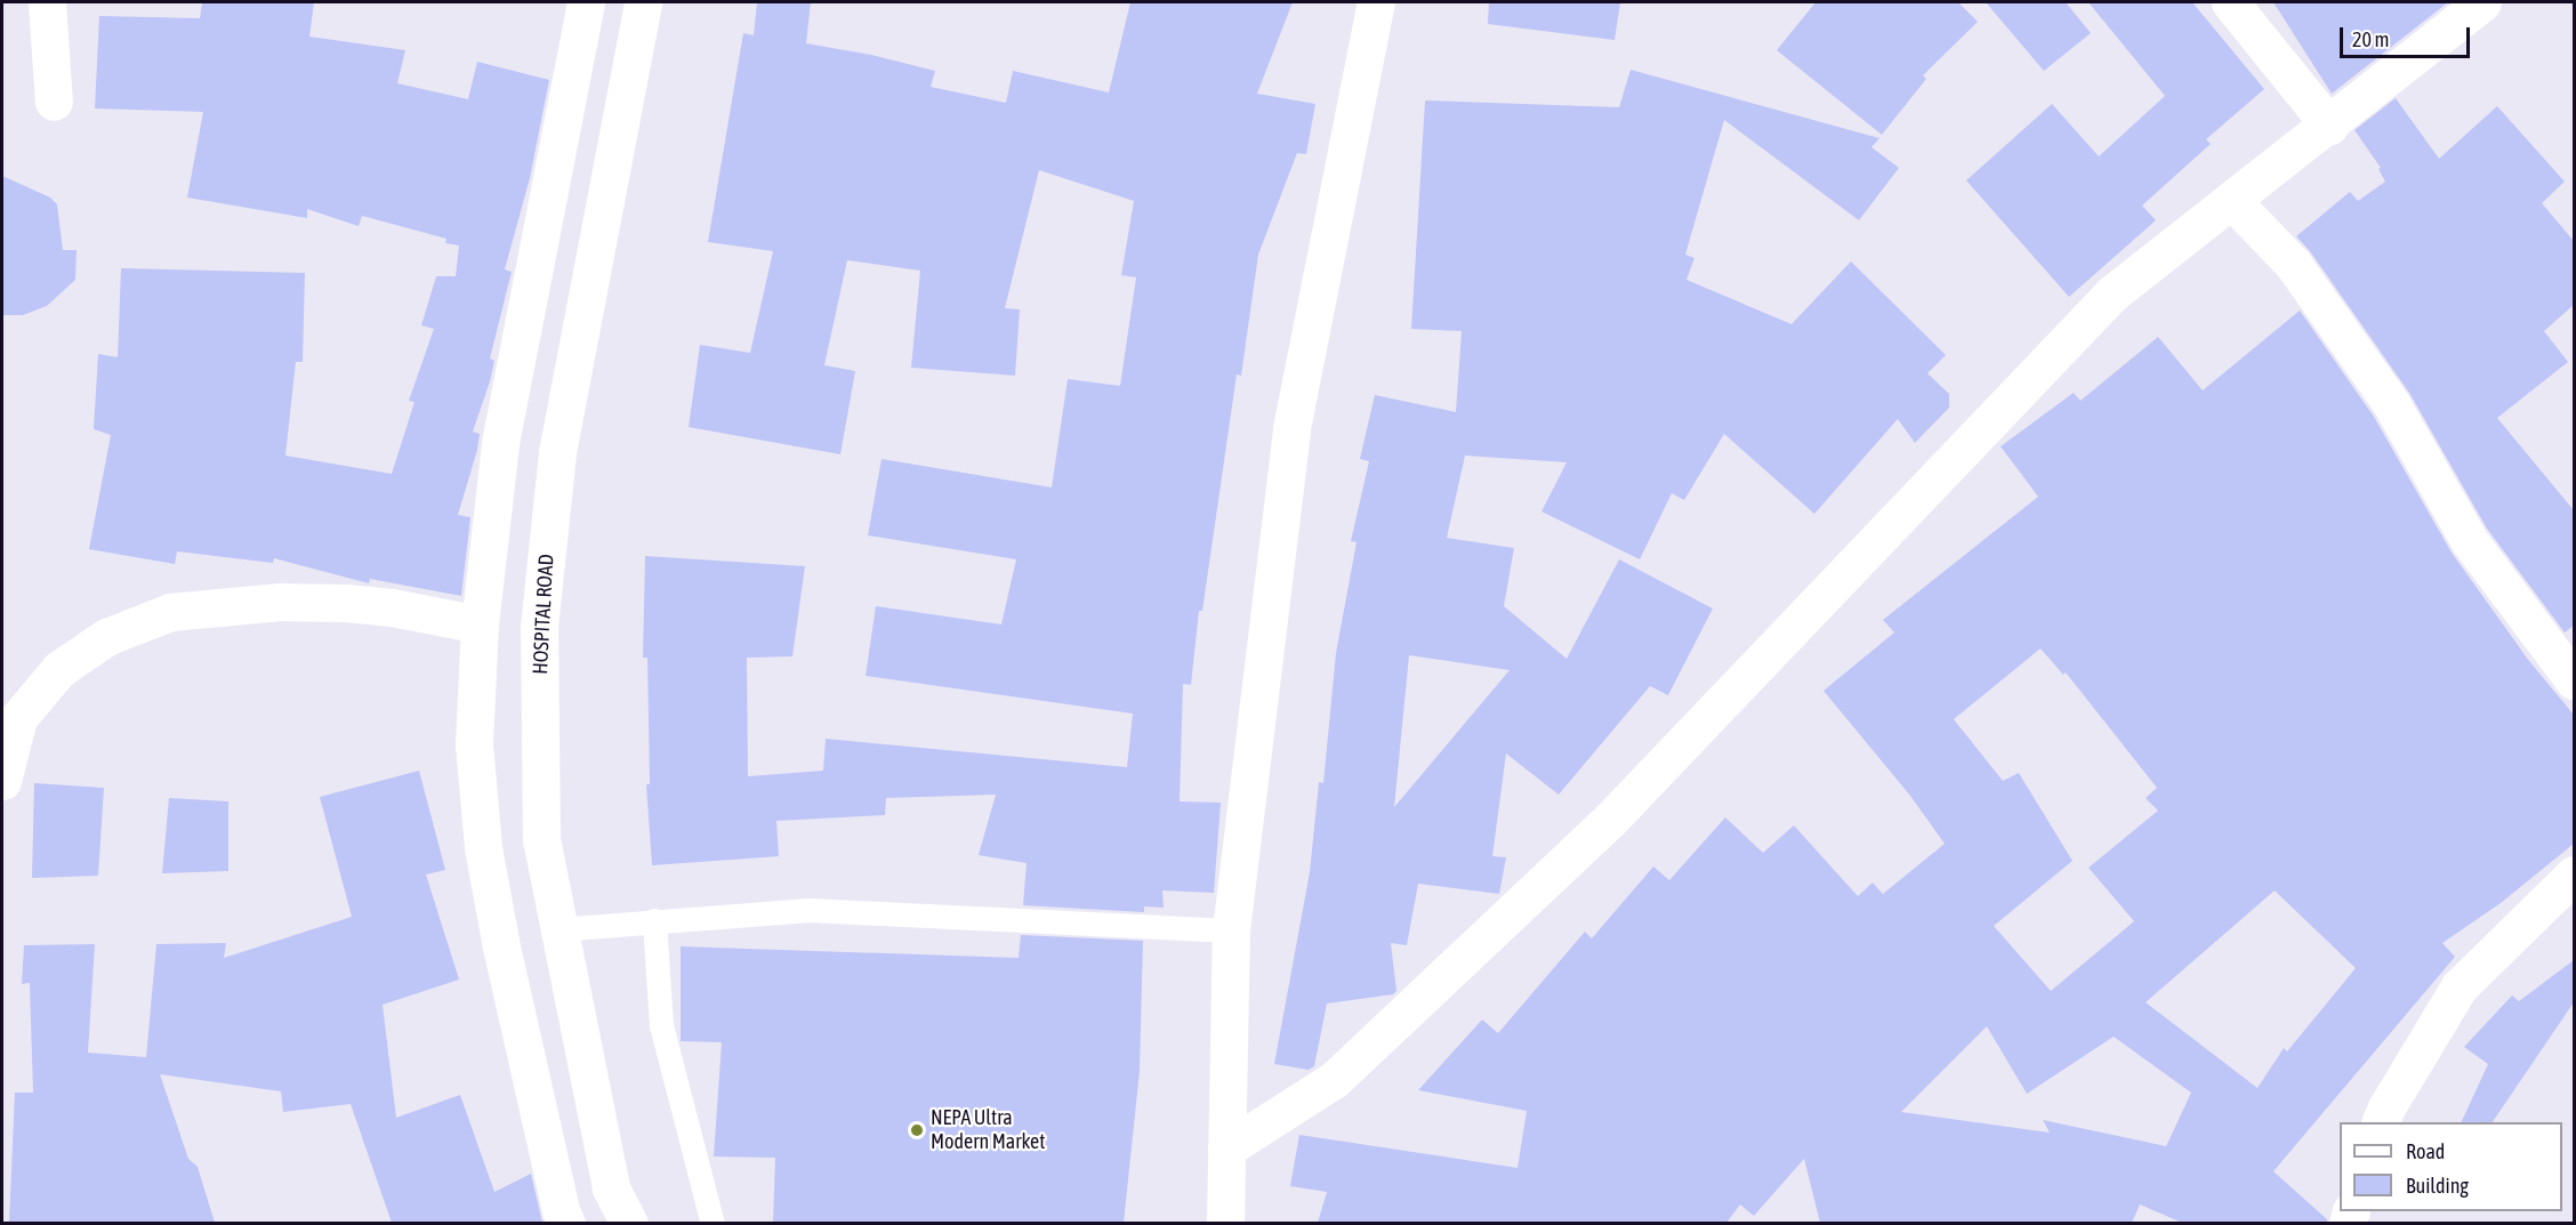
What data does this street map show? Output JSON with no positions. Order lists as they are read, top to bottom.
{
  "streets": {
    "street": ["HOSPITAL ROAD"]
  },
  "places": ["NEPA Ultra Modern Market"],
  "legend": ["Road", "Building"],
  "scale_bar": "20 m"
}
